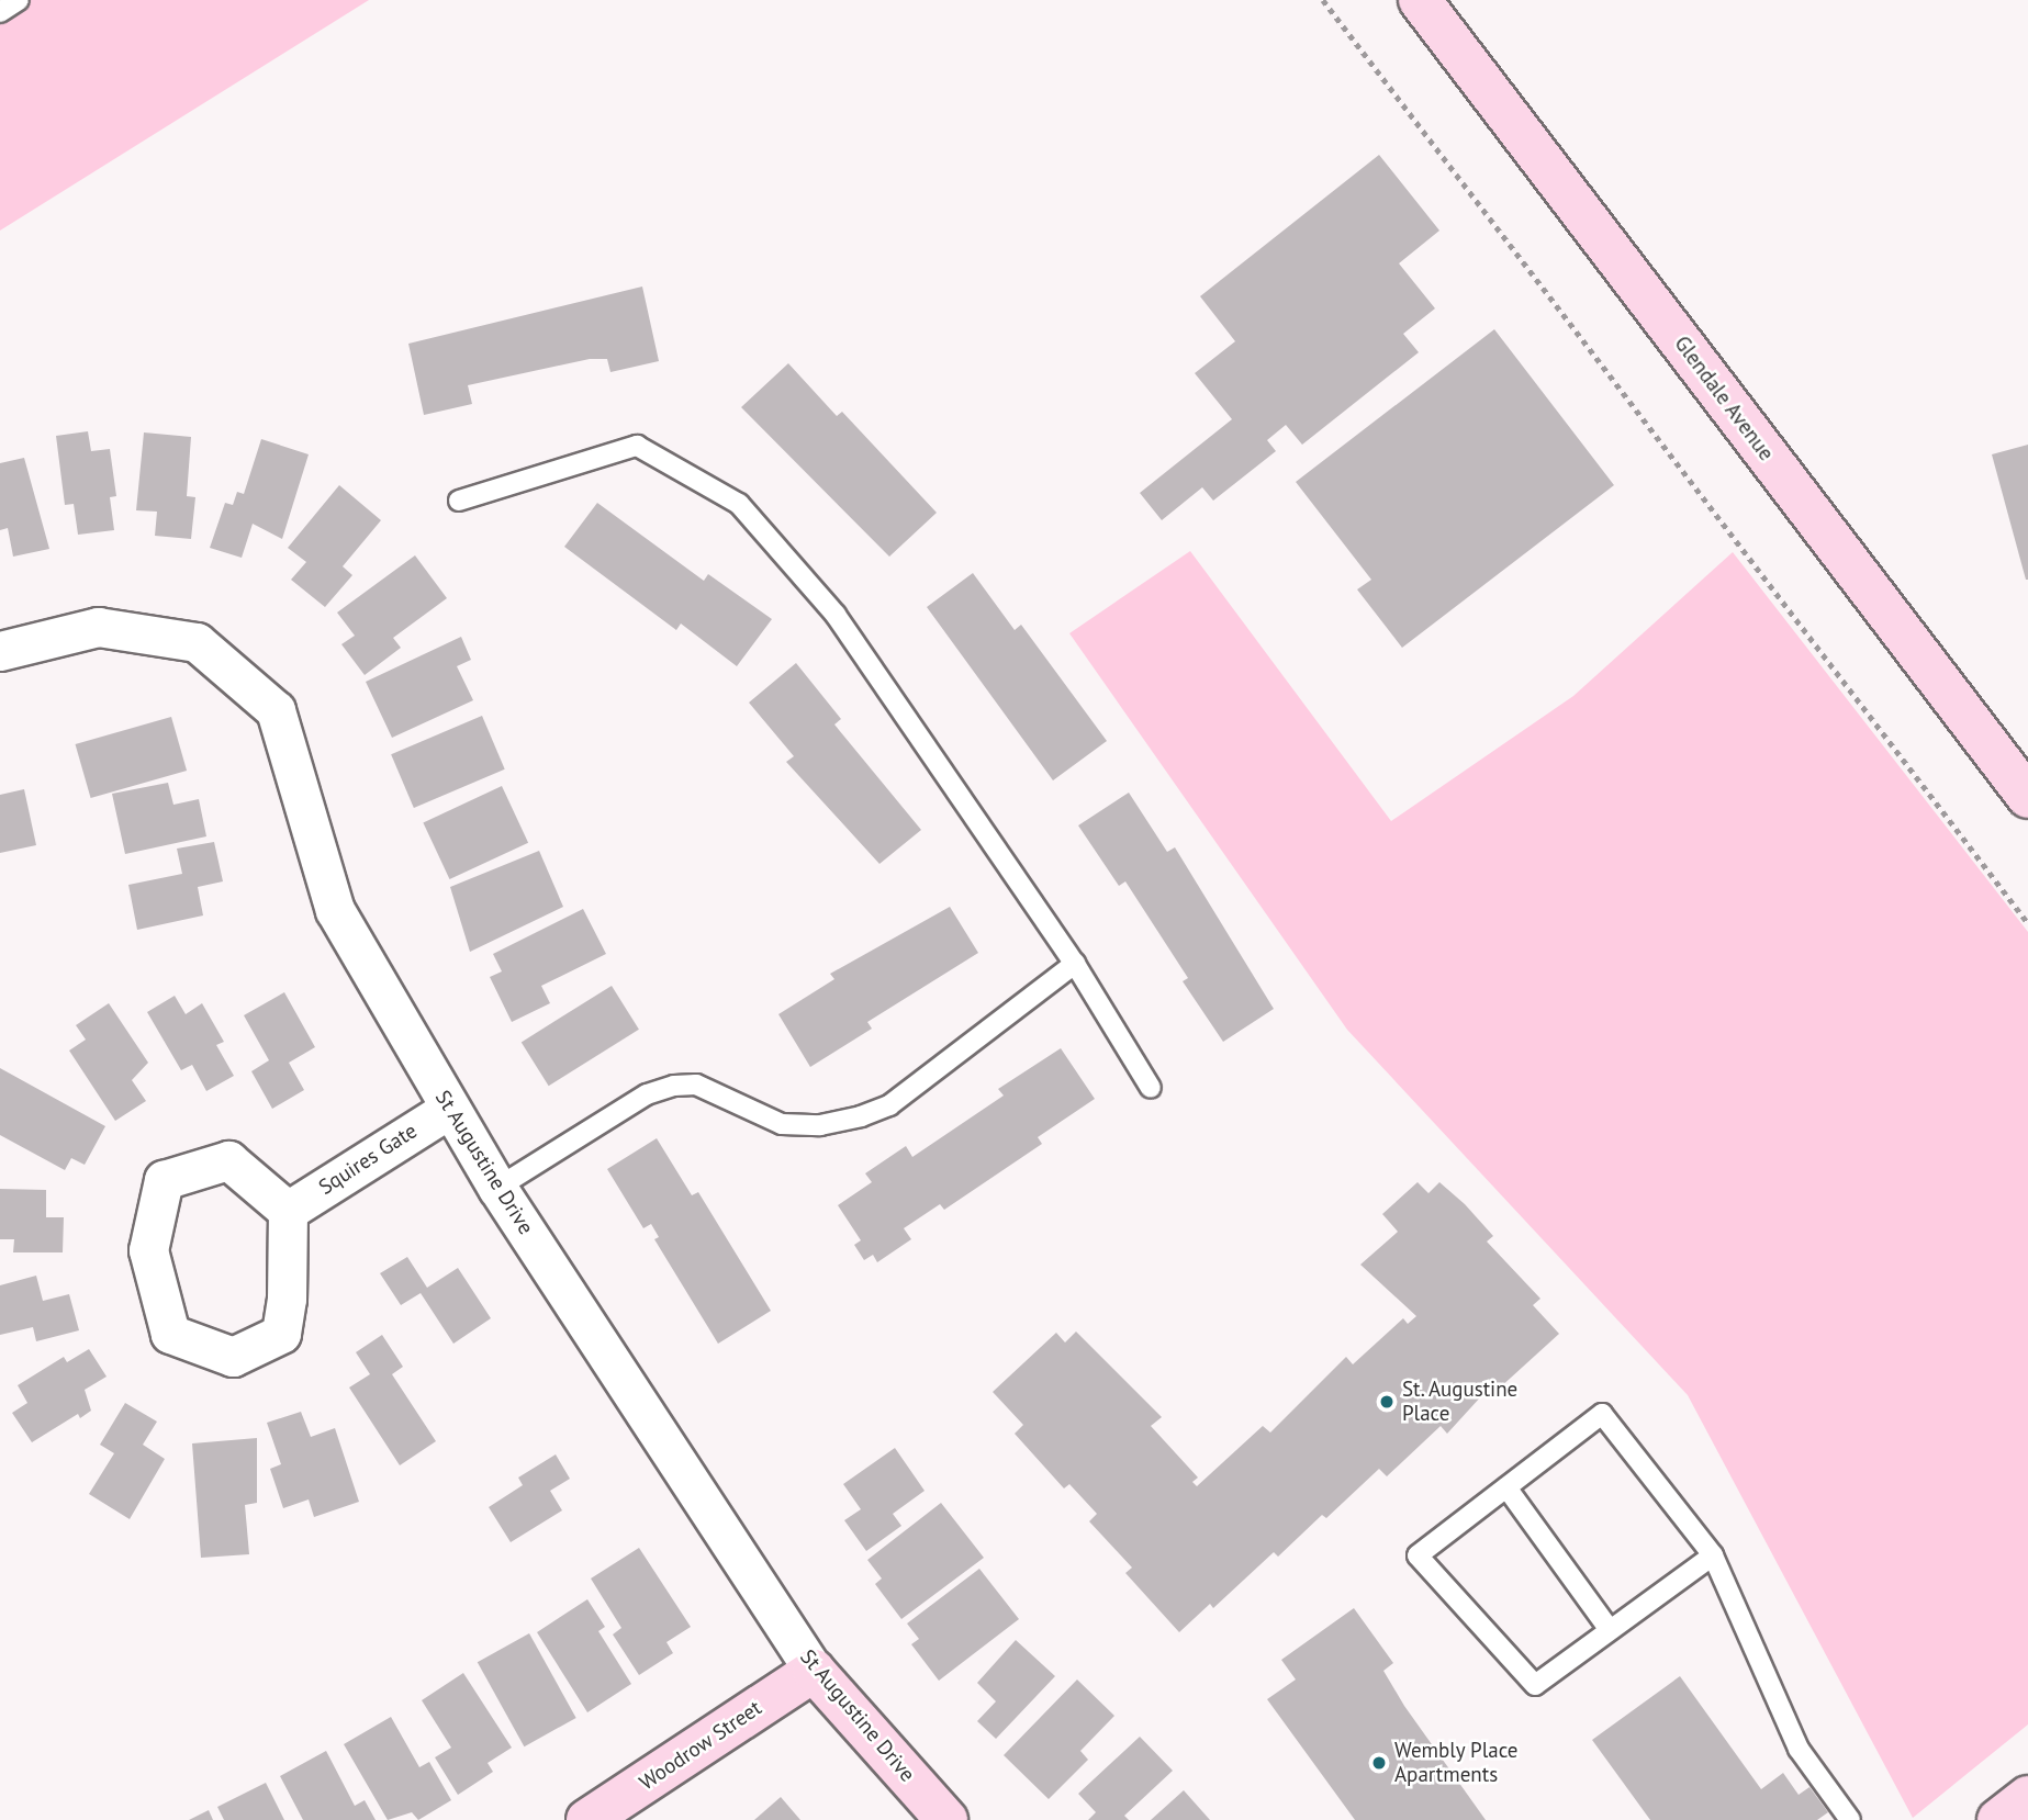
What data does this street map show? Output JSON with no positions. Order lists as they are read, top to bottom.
{
  "streets": {
    "main road": ["Glendale Avenue", "St Augustine Drive", "Woodrow Street"],
    "street": ["Squires Gate"]
  },
  "crossings": [
    ["Squires Gate", "St Augustine Drive"],
    ["St Augustine Drive", "Woodrow Street"]
  ],
  "places": ["St. Augustine Place", "Wembly Place Apartments"]
}
